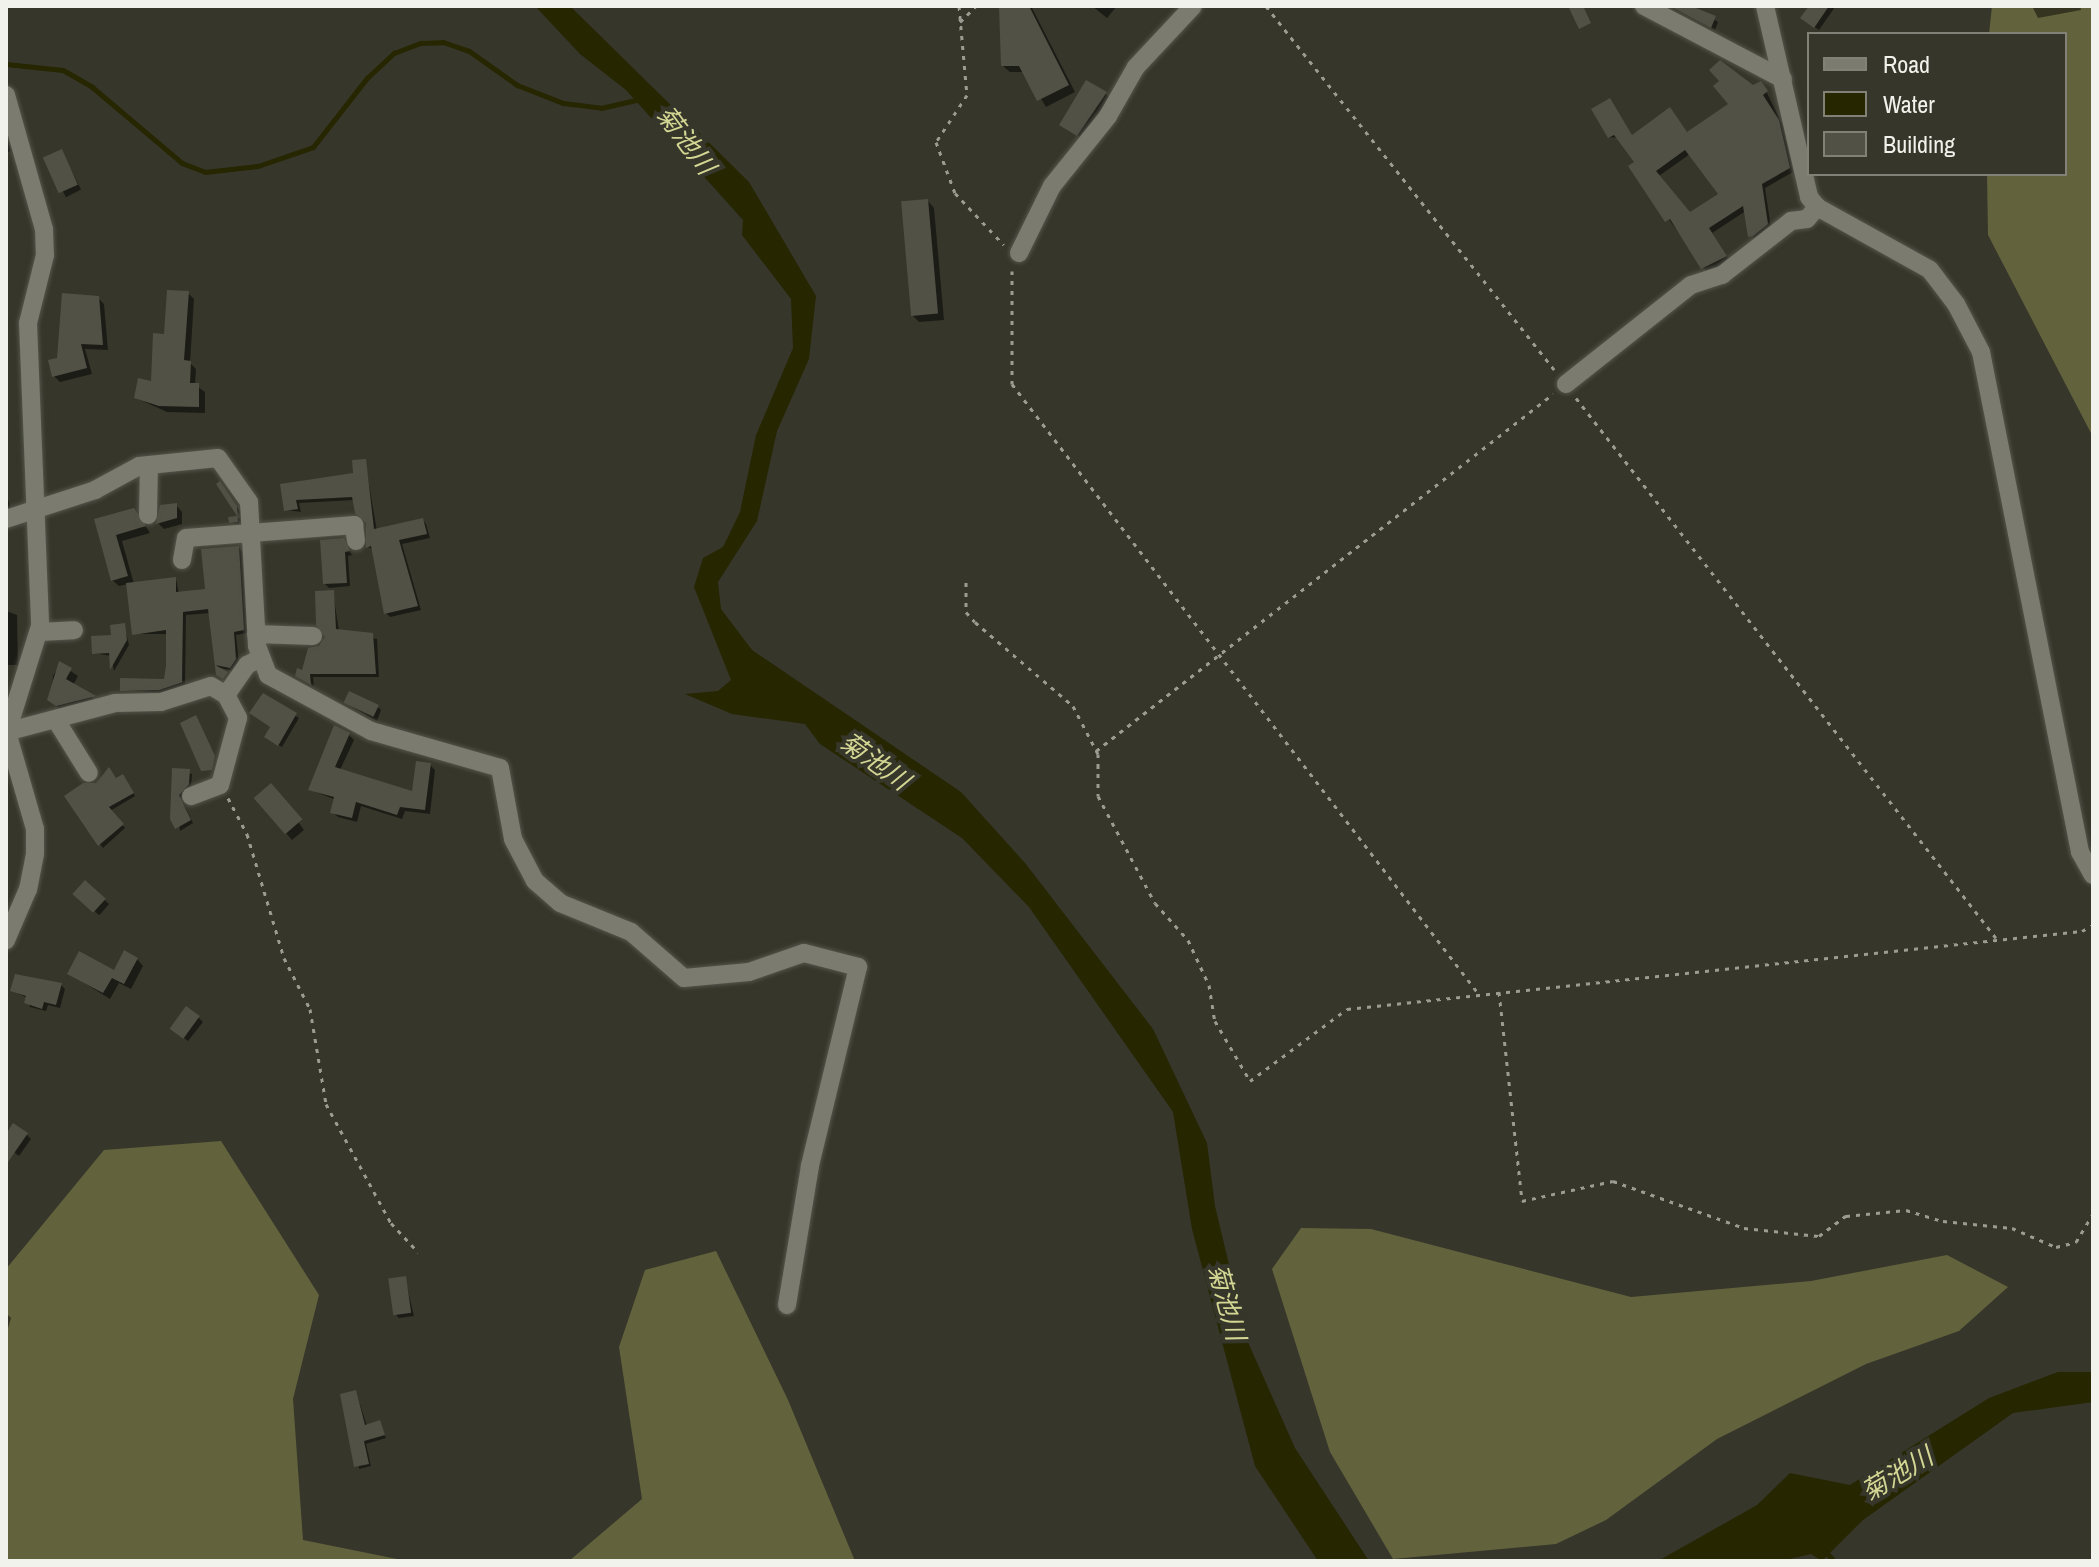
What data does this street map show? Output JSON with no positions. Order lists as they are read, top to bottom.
{
  "water": ["菊池川"],
  "legend": ["Road", "Water", "Building"]
}
